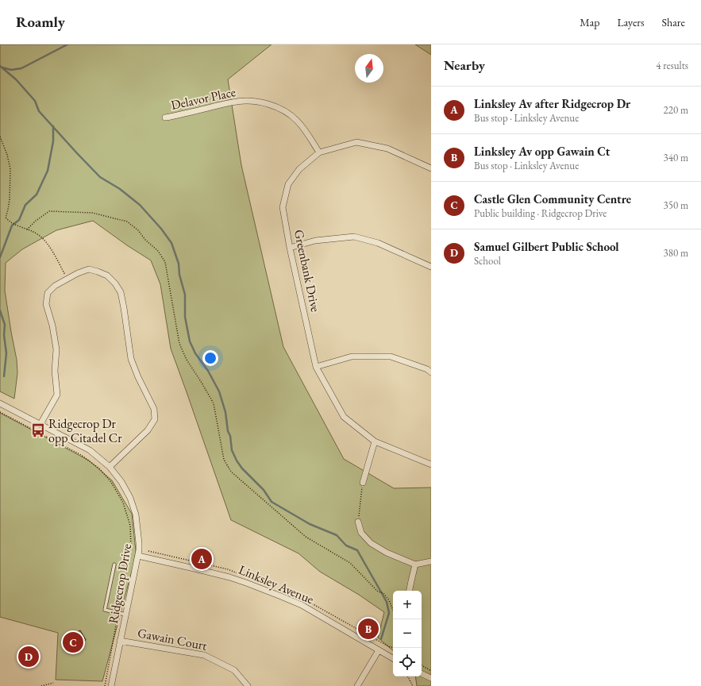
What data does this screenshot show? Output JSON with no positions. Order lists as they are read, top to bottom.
{
  "streets": {
    "street": [
      "Delavor Place",
      "Greenbank Drive",
      "Ridgecrop Drive",
      "Linksley Avenue",
      "Gawain Court"
    ]
  },
  "crossings": [
    ["Delavor Place", "Greenbank Drive"],
    ["Ridgecrop Drive", "Linksley Avenue"],
    ["Ridgecrop Drive", "Gawain Court"]
  ],
  "places": {
    "bus stop": ["Ridgecrop Dr opp Citadel Cr"]
  },
  "north": "top",
  "page": {
    "header": "Roamly",
    "nav": ["Map", "Layers", "Share"],
    "heading": ["Nearby", "4 results"],
    "list": [
      {
        "mark": "A",
        "name": "Linksley Av after Ridgecrop Dr",
        "note": "Bus stop · Linksley Avenue",
        "value": "220 m"
      },
      {
        "mark": "B",
        "name": "Linksley Av opp Gawain Ct",
        "note": "Bus stop · Linksley Avenue",
        "value": "340 m"
      },
      {
        "mark": "C",
        "name": "Castle Glen Community Centre",
        "note": "Public building · Ridgecrop Drive",
        "value": "350 m"
      },
      {
        "mark": "D",
        "name": "Samuel Gilbert Public School",
        "note": "School",
        "value": "380 m"
      }
    ],
    "pins": [
      "A",
      "B",
      "C",
      "D"
    ],
    "map_buttons": ["+", "−"]
  }
}
